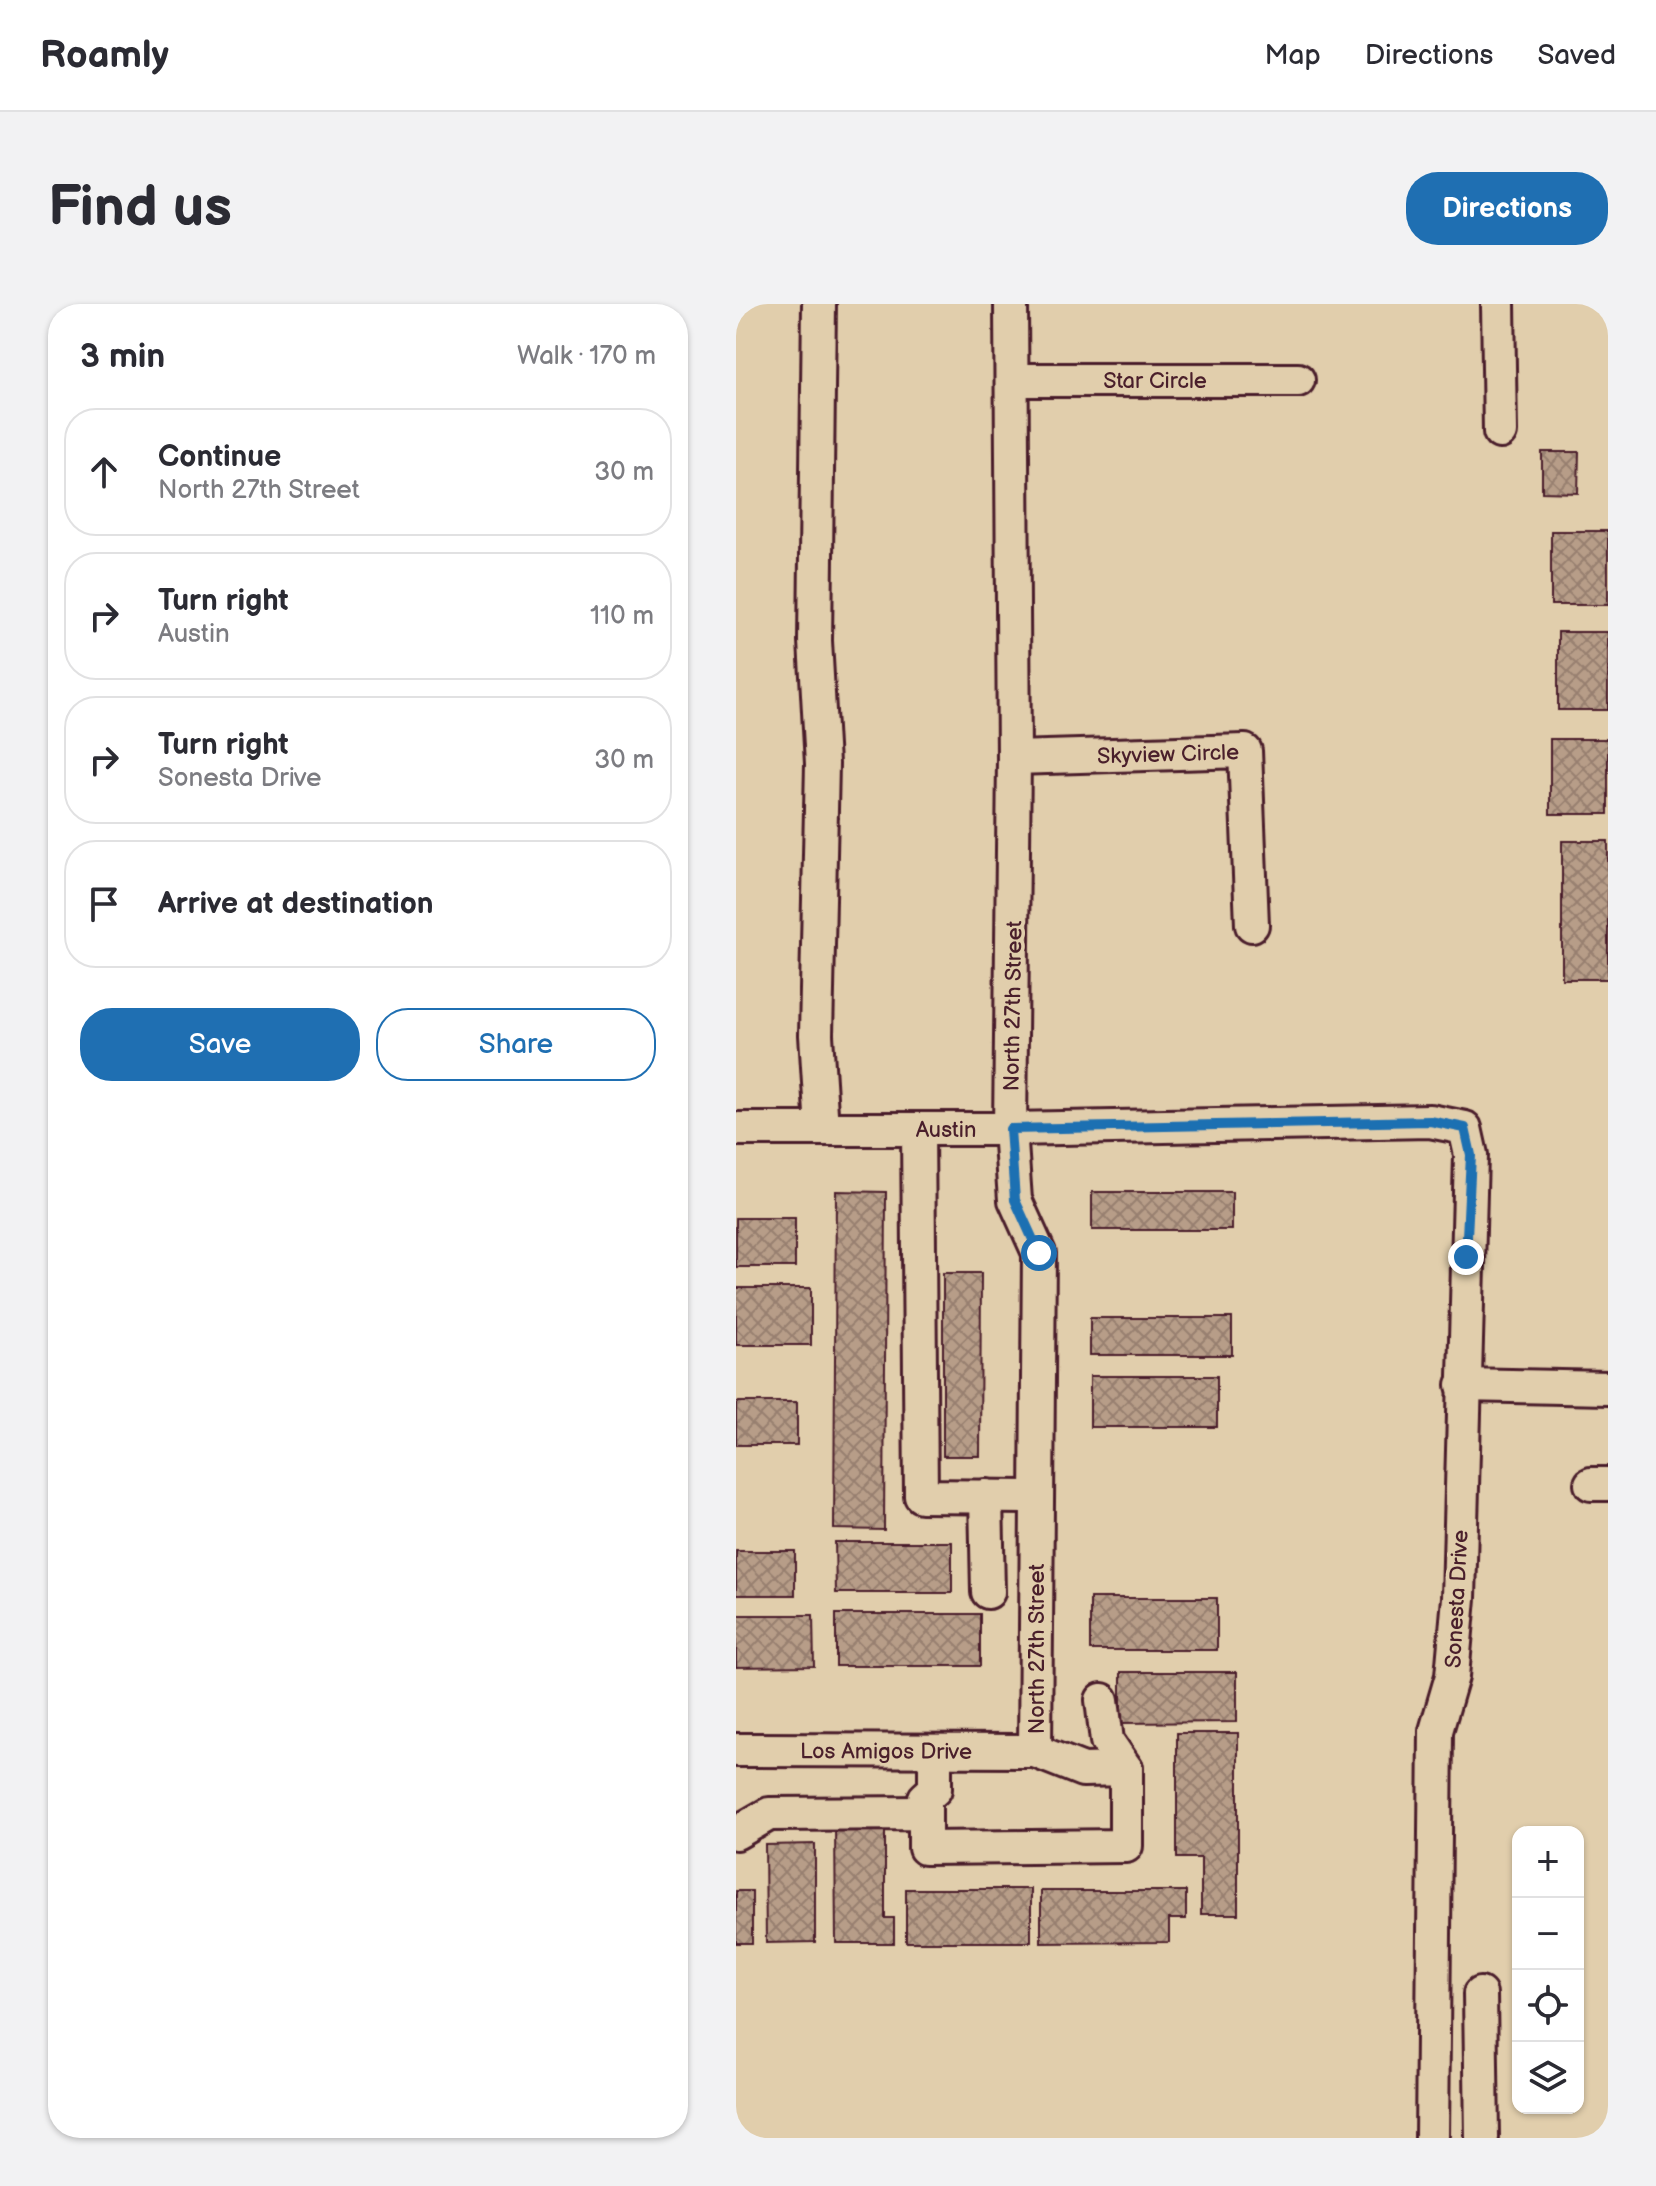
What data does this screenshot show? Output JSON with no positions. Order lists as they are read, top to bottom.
{
  "streets": {
    "street": [
      "Star Circle",
      "Skyview Circle",
      "North 27th Street",
      "Austin",
      "Sonesta Drive",
      "Los Amigos Drive"
    ]
  },
  "crossings": [
    ["Star Circle", "North 27th Street"],
    ["Skyview Circle", "North 27th Street"],
    ["North 27th Street", "Austin"],
    ["North 27th Street", "Los Amigos Drive"],
    ["Austin", "Sonesta Drive"]
  ],
  "page": {
    "header": "Roamly",
    "nav": ["Map", "Directions", "Saved"],
    "buttons": [
      "Directions",
      ["Save", "Share"]
    ],
    "title": "Find us",
    "heading": ["3 min", "Walk · 170 m"],
    "list": [
      ["Continue", "North 27th Street", "30 m"],
      ["Turn right", "Austin", "110 m"],
      ["Turn right", "Sonesta Drive", "30 m"],
      "Arrive at destination"
    ],
    "map_buttons": ["+", "−"]
  }
}
